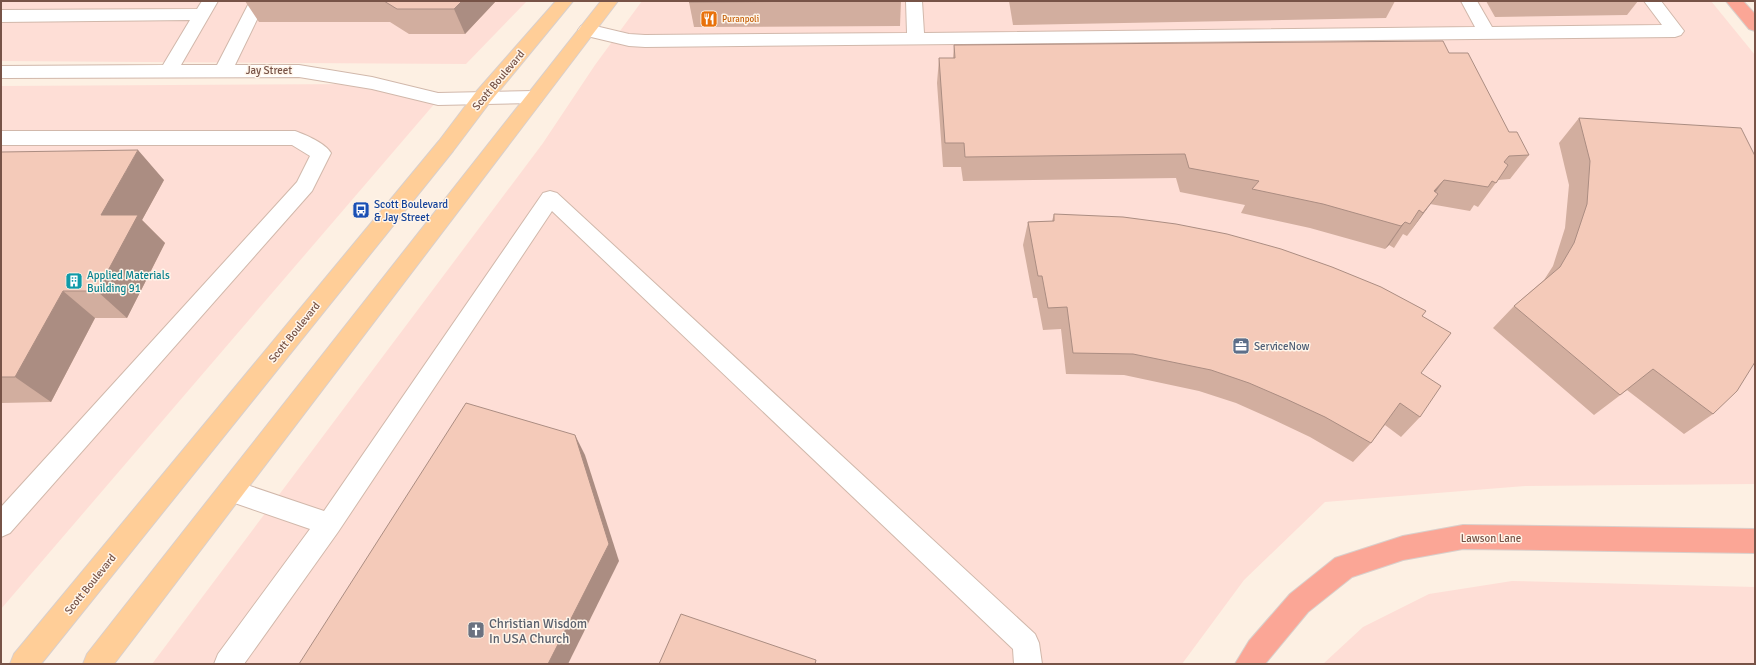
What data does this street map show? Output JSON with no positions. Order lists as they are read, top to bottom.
{
  "streets": {
    "highway": ["Lawson Lane"],
    "main road": ["Scott Boulevard"],
    "street": ["Jay Street"]
  },
  "crossings": [
    ["Jay Street", "Scott Boulevard"]
  ],
  "places": {
    "restaurant": ["Puranpoli"],
    "bus stop": ["Scott Boulevard & Jay Street"],
    "building": ["Applied Materials Building 91"],
    "office": ["ServiceNow"],
    "church": ["Christian Wisdom In USA Church"]
  }
}
